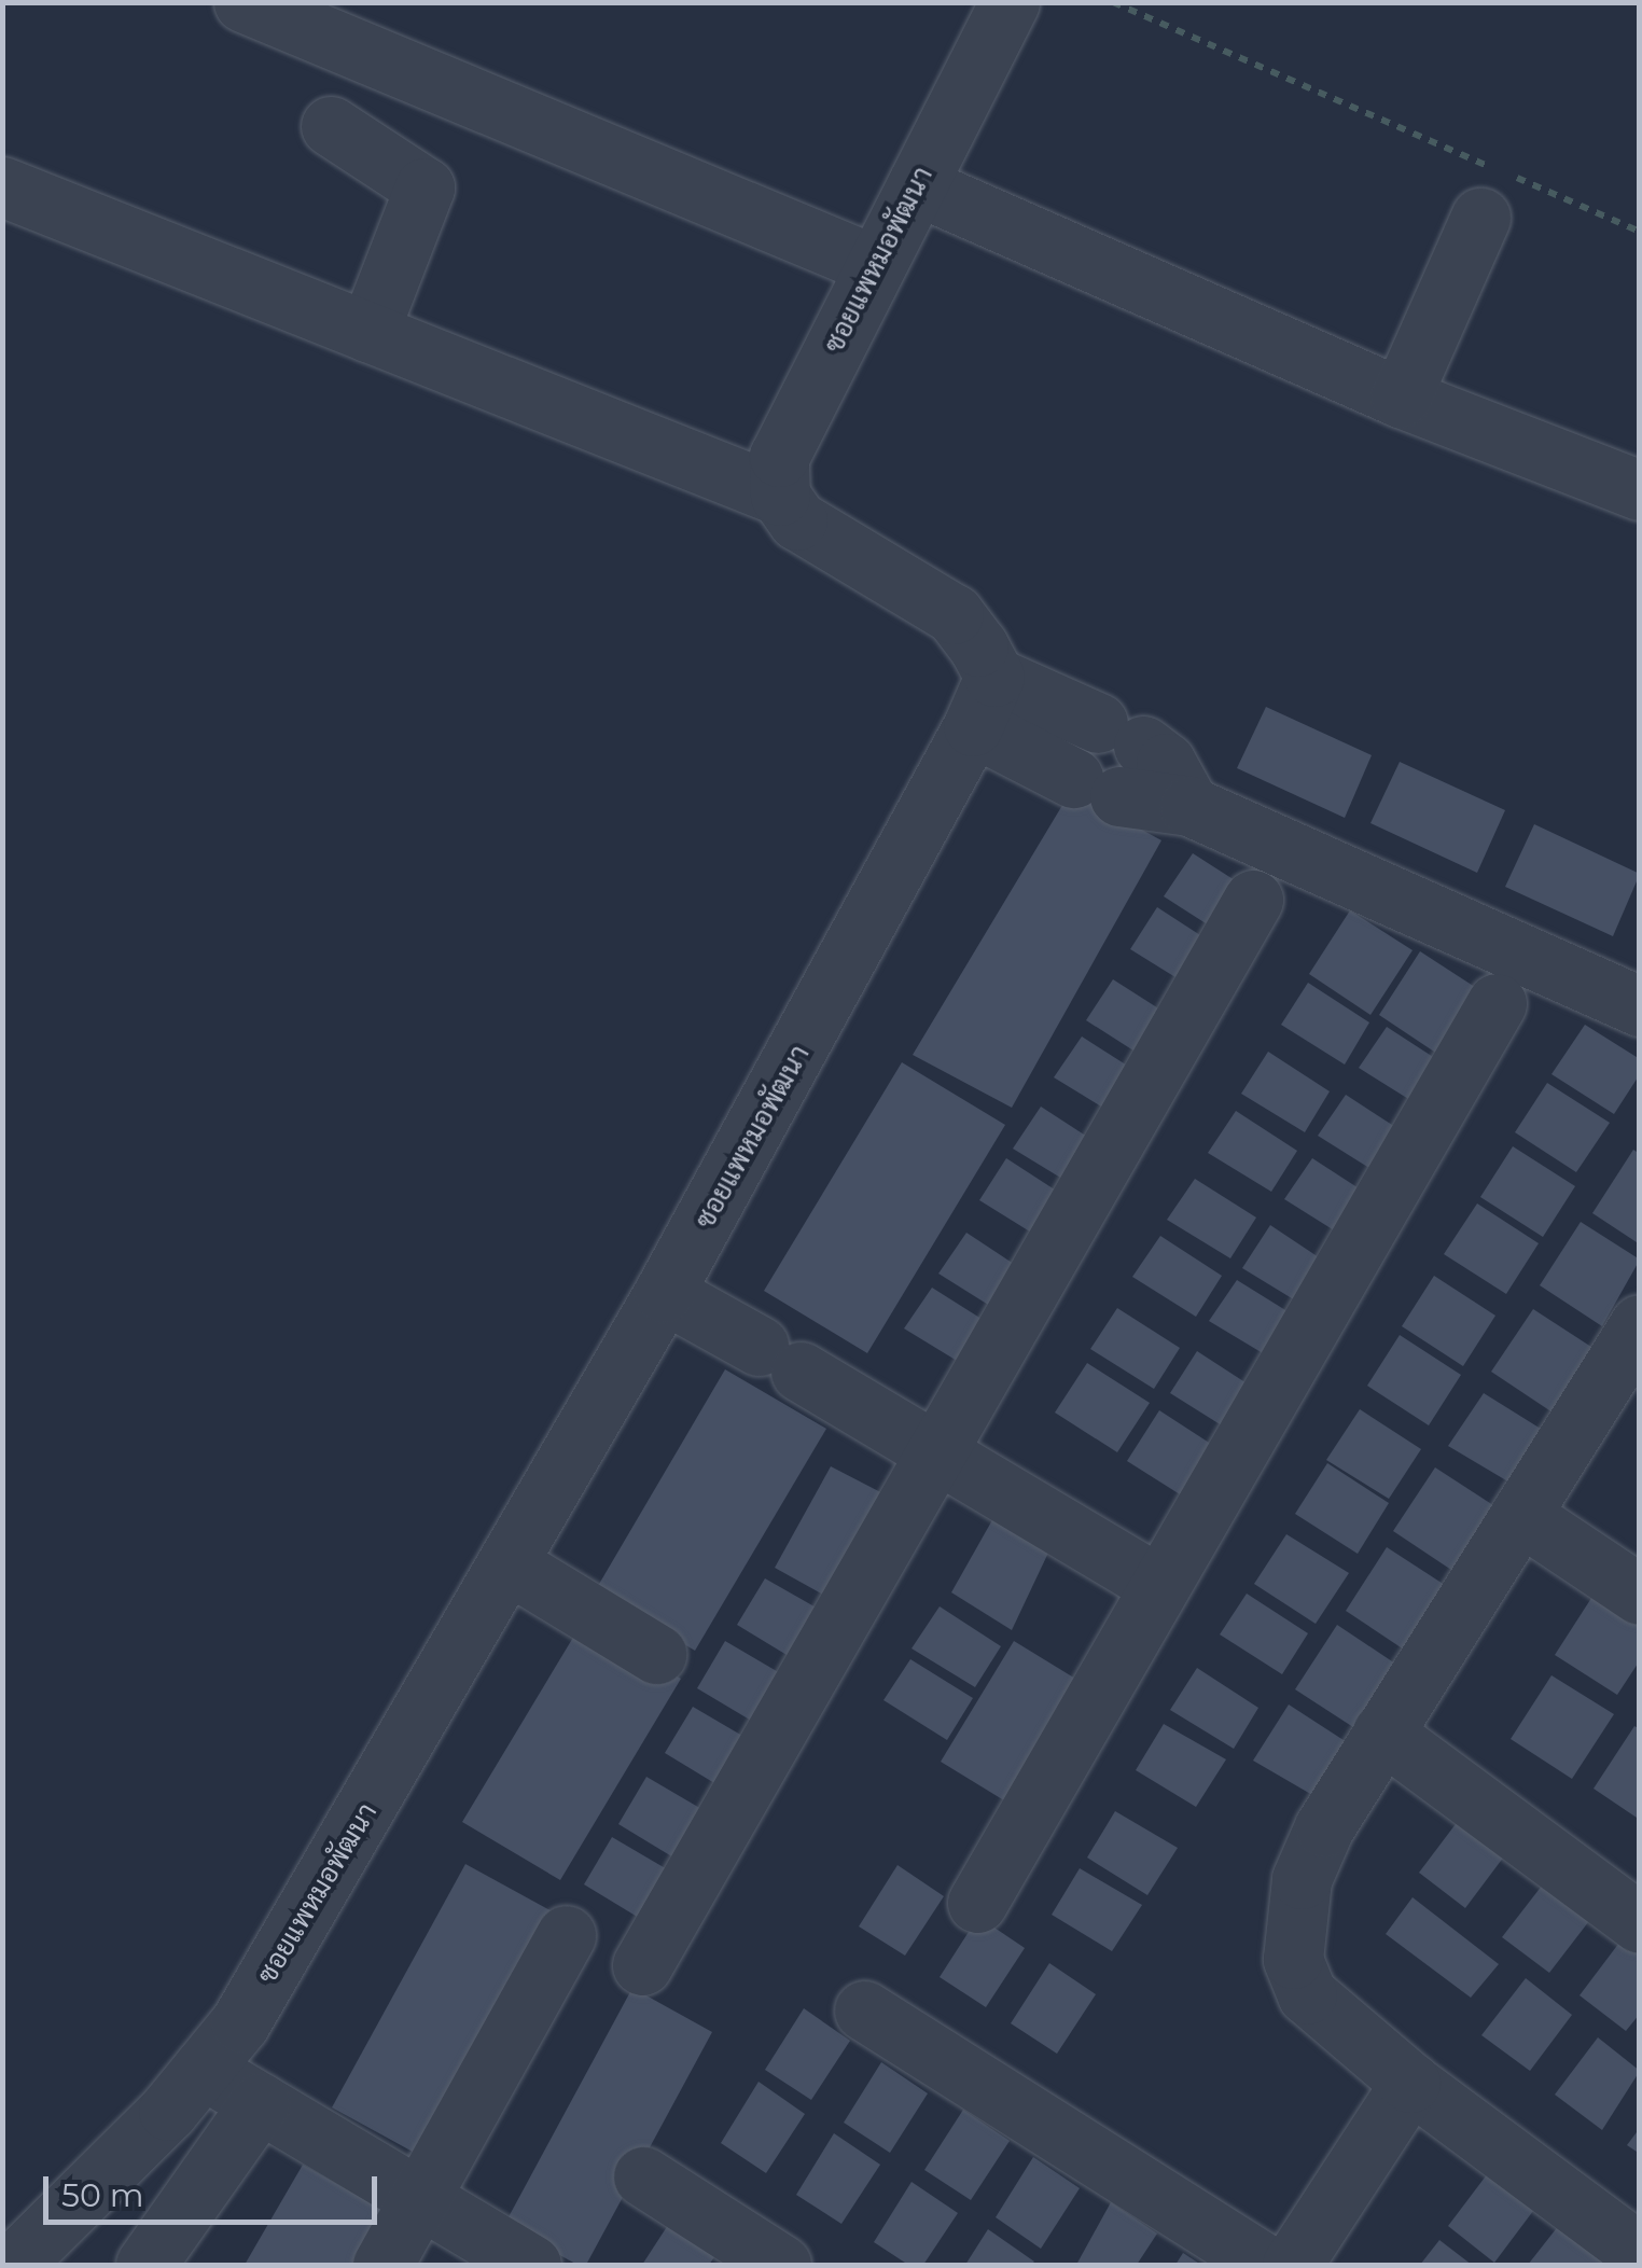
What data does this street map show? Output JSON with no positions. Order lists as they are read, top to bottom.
{
  "streets": {
    "street": ["ซอยแพหมอพัฒนา"]
  },
  "scale_bar": "50 m"
}
